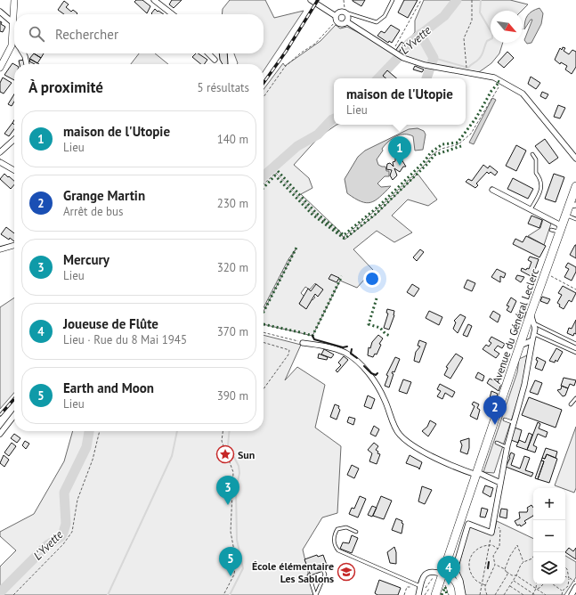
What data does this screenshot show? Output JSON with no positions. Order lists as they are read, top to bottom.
{
  "streets": {
    "main road": ["Avenue du Général Leclerc"]
  },
  "water": ["L'Yvette"],
  "places": {
    "place": ["Sun"],
    "school or university": ["École élémentaire Les Sablons"]
  },
  "north": "bottom right",
  "page": {
    "search": "Rechercher",
    "heading": ["À proximité", "5 résultats"],
    "popup": ["maison de l'Utopie", "Lieu"],
    "list": [
      {
        "mark": "1",
        "name": "maison de l'Utopie",
        "note": "Lieu",
        "value": "140 m"
      },
      {
        "mark": "2",
        "name": "Grange Martin",
        "note": "Arrêt de bus",
        "value": "230 m"
      },
      {
        "mark": "3",
        "name": "Mercury",
        "note": "Lieu",
        "value": "320 m"
      },
      {
        "mark": "4",
        "name": "Joueuse de Flûte",
        "note": "Lieu · Rue du 8 Mai 1945",
        "value": "370 m"
      },
      {
        "mark": "5",
        "name": "Earth and Moon",
        "note": "Lieu",
        "value": "390 m"
      }
    ],
    "pins": [
      "1",
      "2",
      "3",
      "5",
      "4"
    ],
    "map_buttons": ["+", "−"]
  }
}
